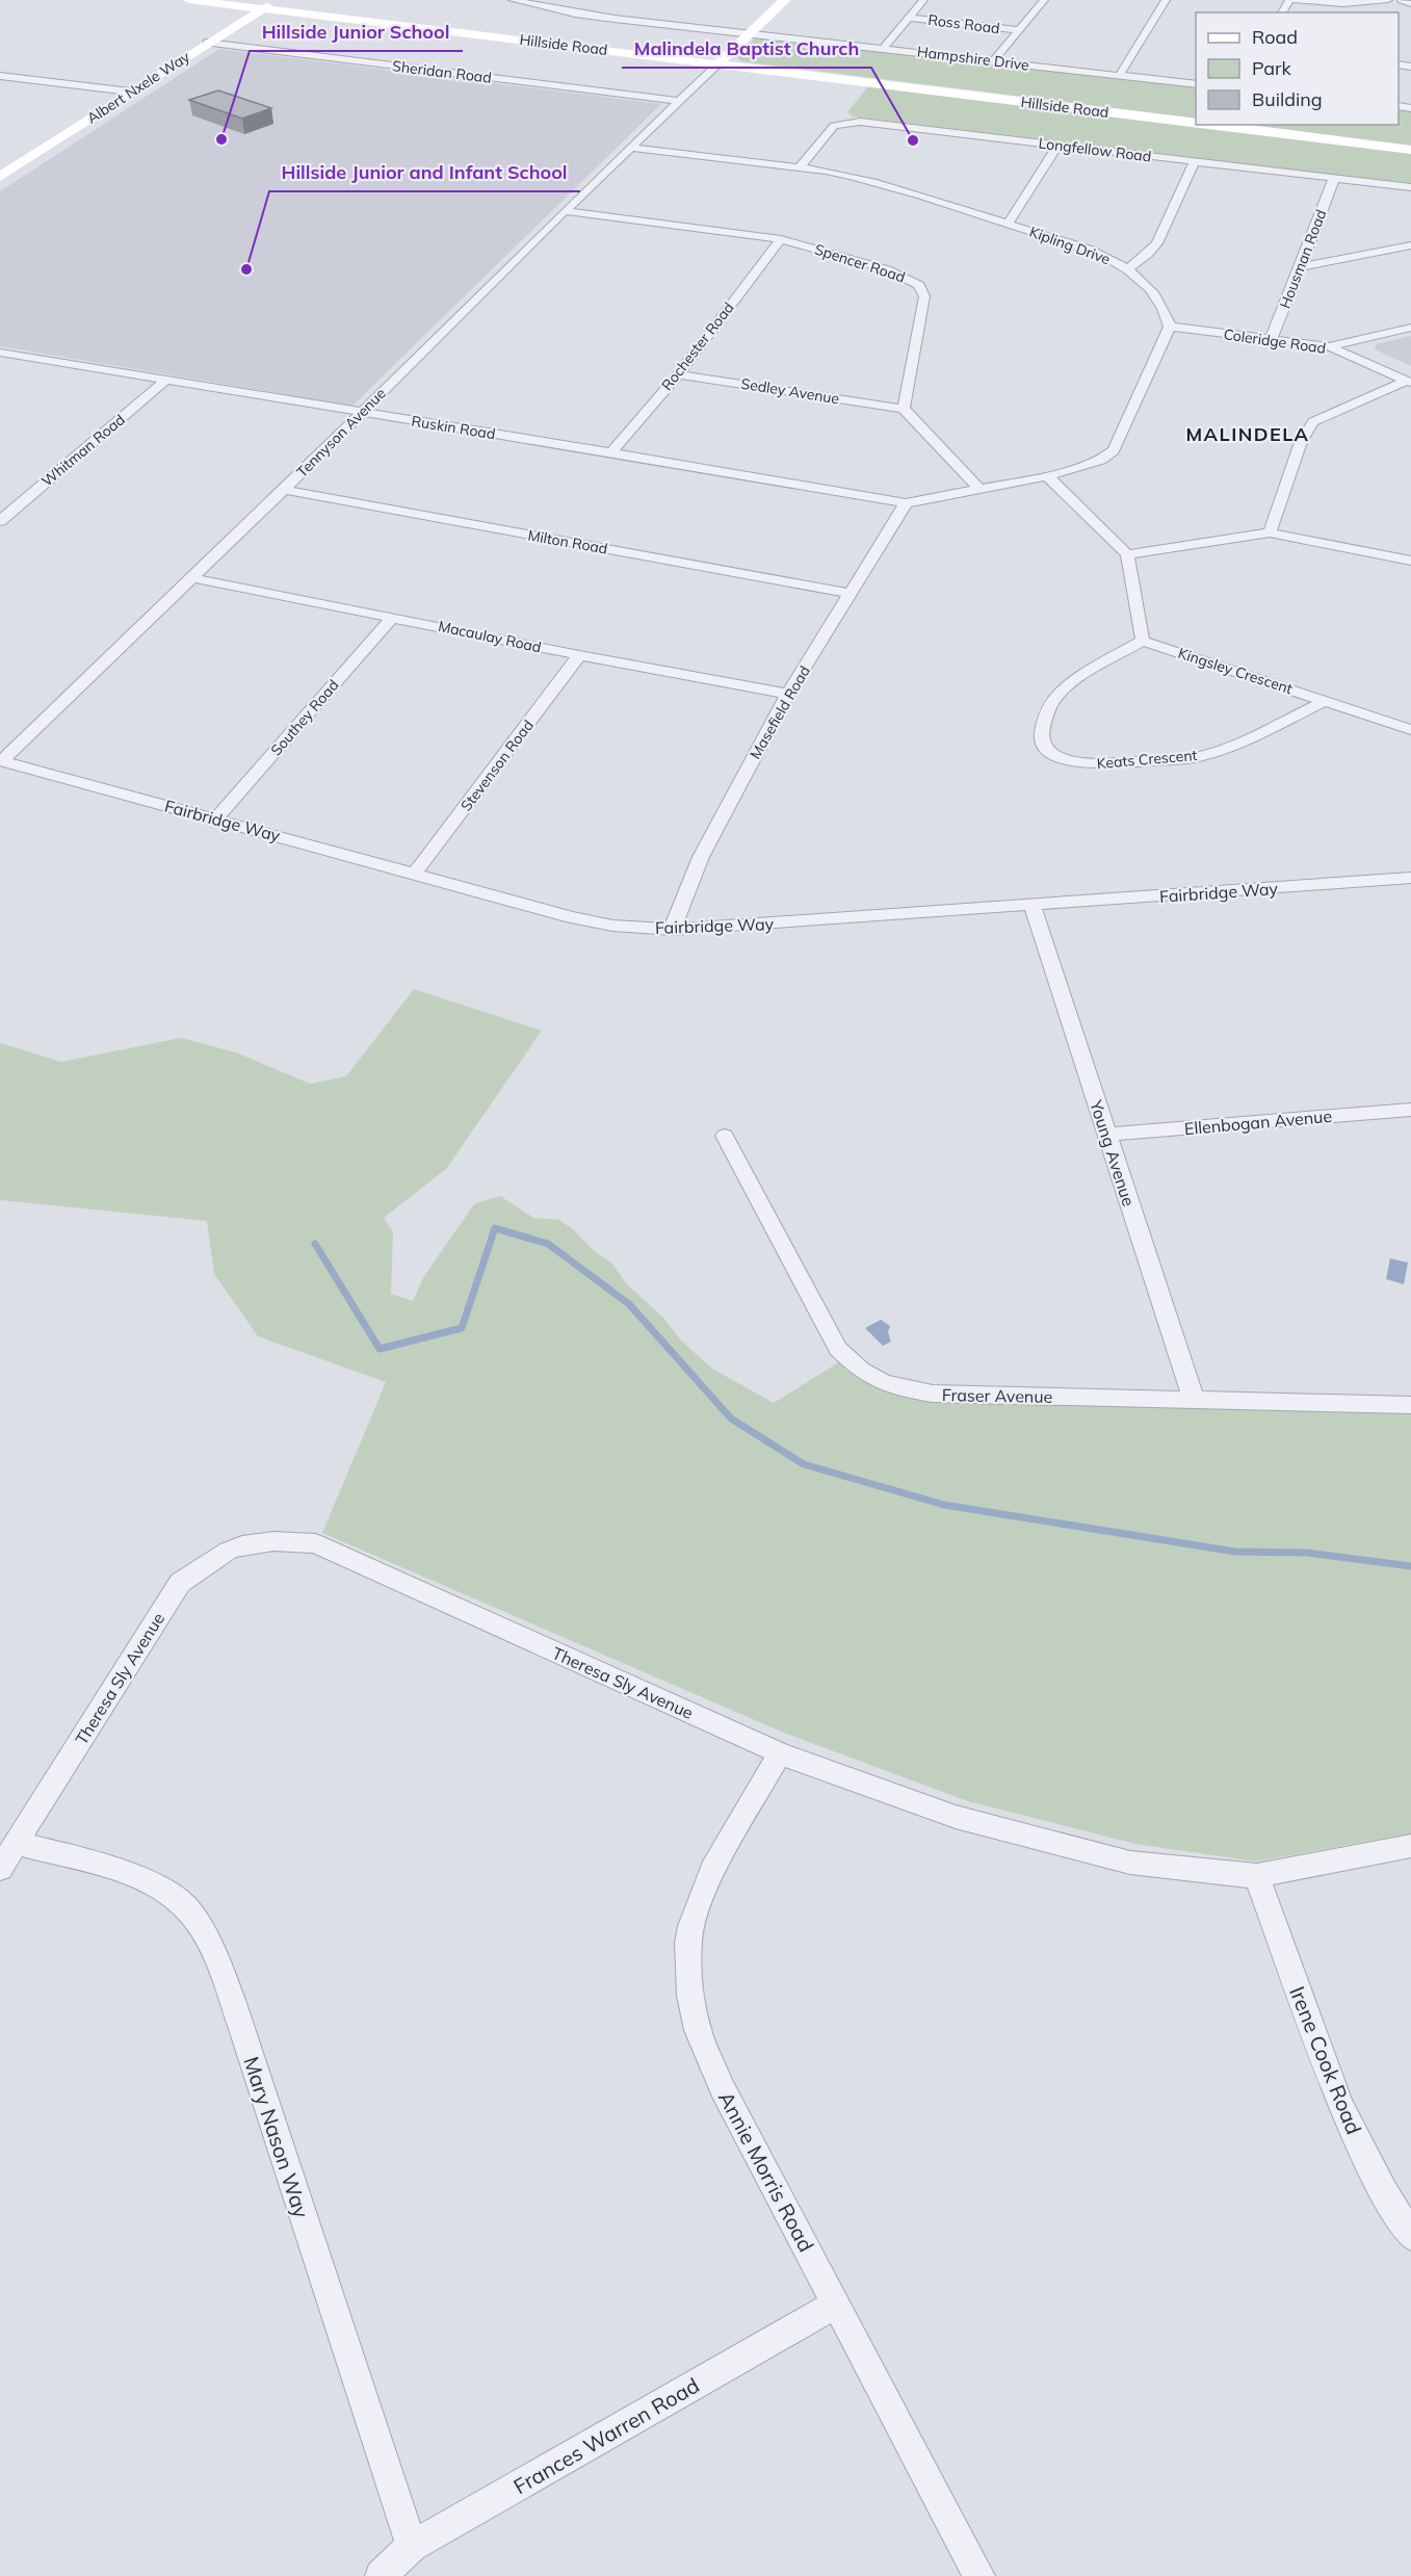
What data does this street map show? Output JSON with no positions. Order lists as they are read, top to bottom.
{
  "streets": {
    "main road": ["Hillside Road", "Albert Nxele Way"],
    "street": [
      "Ross Road",
      "Hampshire Drive",
      "Sheridan Road",
      "Longfellow Road",
      "Kipling Drive",
      "Housman Road",
      "Spencer Road",
      "Coleridge Road",
      "Rochester Road",
      "Sedley Avenue",
      "Ruskin Road",
      "Tennyson Avenue",
      "Whitman Road",
      "Milton Road",
      "Macaulay Road",
      "Kingsley Crescent",
      "Masefield Road",
      "Southey Road",
      "Keats Crescent",
      "Stevenson Road",
      "Fairbridge Way",
      "Ellenbogan Avenue",
      "Young Avenue",
      "Fraser Avenue",
      "Theresa Sly Avenue",
      "Irene Cook Road",
      "Mary Nason Way",
      "Annie Morris Road",
      "Frances Warren Road"
    ]
  },
  "crossings": [
    ["Hillside Road", "Albert Nxele Way"],
    ["Hillside Road", "Tennyson Avenue"],
    ["Sheridan Road", "Albert Nxele Way"],
    ["Sheridan Road", "Tennyson Avenue"],
    ["Longfellow Road", "Kipling Drive"],
    ["Longfellow Road", "Housman Road"],
    ["Kipling Drive", "Coleridge Road"],
    ["Kipling Drive", "Tennyson Avenue"],
    ["Housman Road", "Coleridge Road"],
    ["Spencer Road", "Rochester Road"],
    ["Spencer Road", "Sedley Avenue"],
    ["Spencer Road", "Tennyson Avenue"],
    ["Rochester Road", "Sedley Avenue"],
    ["Rochester Road", "Ruskin Road"],
    ["Ruskin Road", "Tennyson Avenue"],
    ["Ruskin Road", "Whitman Road"],
    ["Ruskin Road", "Masefield Road"],
    ["Tennyson Avenue", "Milton Road"],
    ["Tennyson Avenue", "Macaulay Road"],
    ["Tennyson Avenue", "Fairbridge Way"],
    ["Milton Road", "Masefield Road"],
    ["Macaulay Road", "Masefield Road"],
    ["Macaulay Road", "Southey Road"],
    ["Macaulay Road", "Stevenson Road"],
    ["Kingsley Crescent", "Keats Crescent"],
    ["Masefield Road", "Fairbridge Way"],
    ["Southey Road", "Fairbridge Way"],
    ["Stevenson Road", "Fairbridge Way"],
    ["Fairbridge Way", "Young Avenue"],
    ["Ellenbogan Avenue", "Young Avenue"],
    ["Young Avenue", "Fraser Avenue"],
    ["Theresa Sly Avenue", "Irene Cook Road"],
    ["Theresa Sly Avenue", "Mary Nason Way"],
    ["Theresa Sly Avenue", "Annie Morris Road"],
    ["Mary Nason Way", "Frances Warren Road"],
    ["Annie Morris Road", "Frances Warren Road"]
  ],
  "districts": ["MALINDELA"],
  "places": ["Hillside Junior School", "Malindela Baptist Church", "Hillside Junior and Infant School"],
  "legend": ["Road", "Park", "Building"]
}
